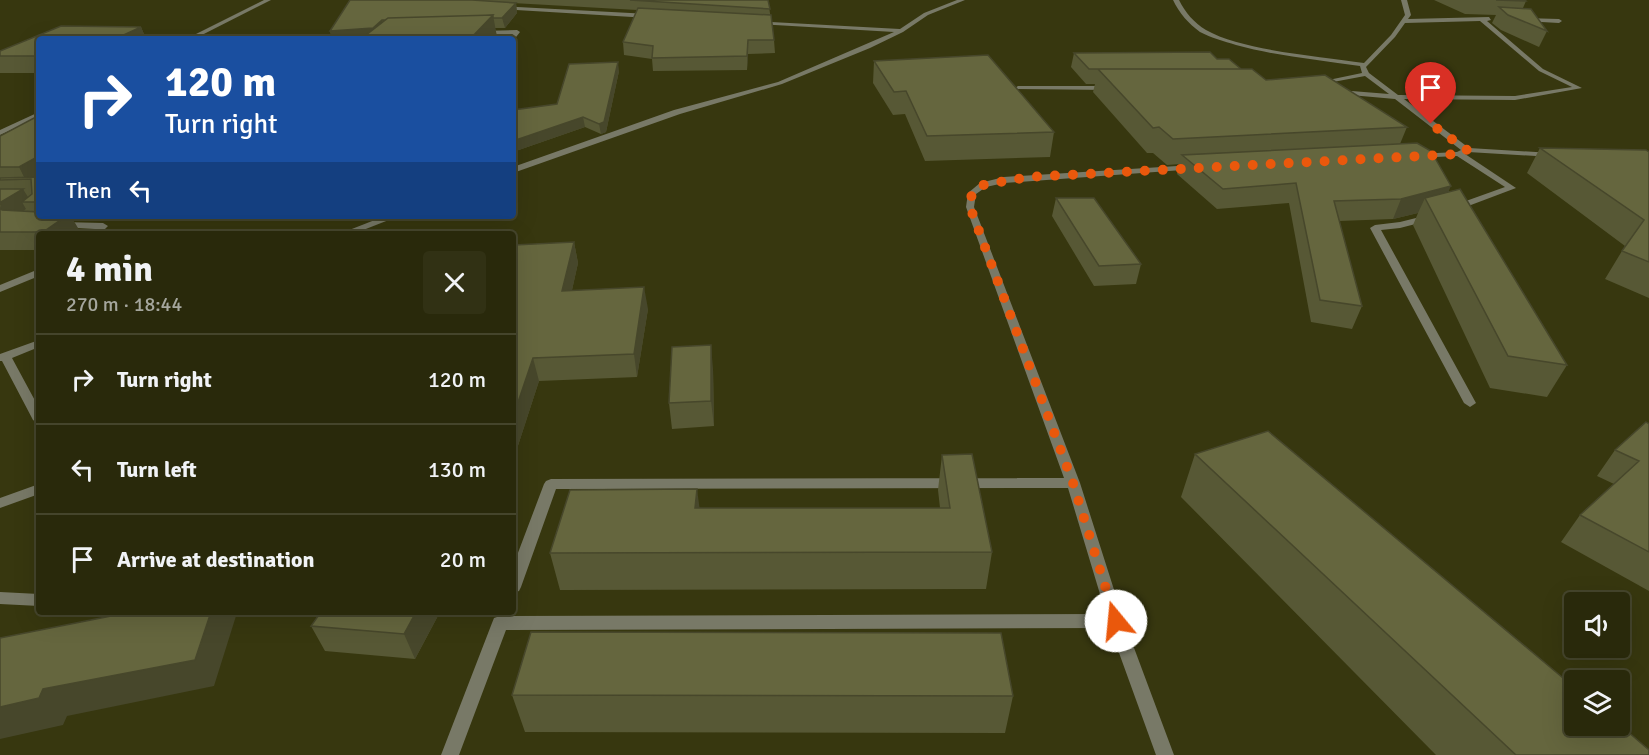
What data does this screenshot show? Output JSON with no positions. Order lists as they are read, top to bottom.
{
  "page": {
    "turn": ["120 m", "Turn right"],
    "then": "Then",
    "heading": ["4 min", "270 m · 18:44"],
    "list": [
      {
        "name": "Turn right",
        "value": "120 m"
      },
      {
        "name": "Turn left",
        "value": "130 m"
      },
      {
        "name": "Arrive at destination",
        "value": "20 m"
      }
    ]
  }
}
